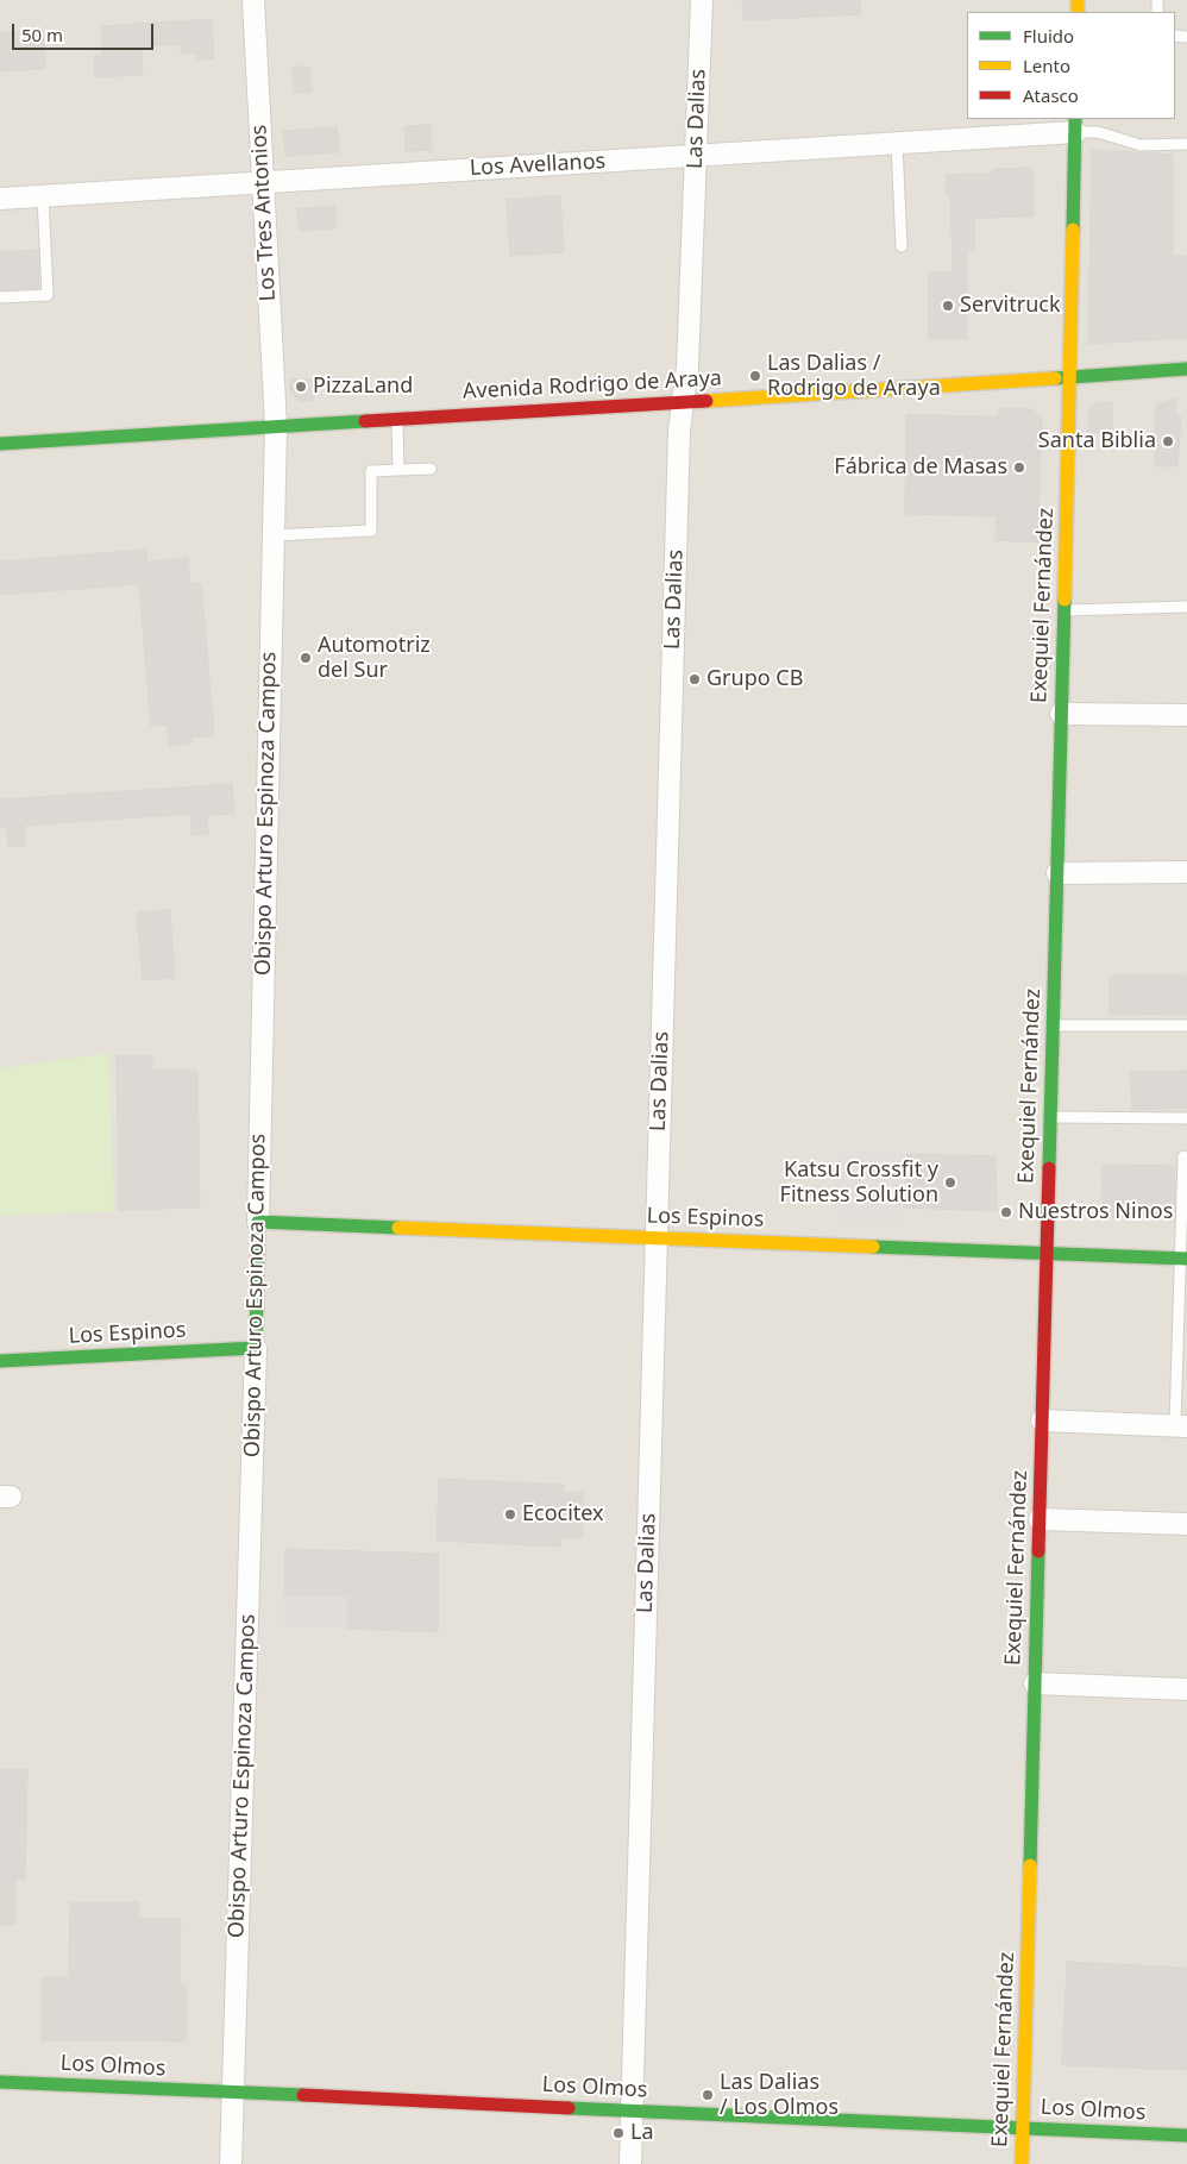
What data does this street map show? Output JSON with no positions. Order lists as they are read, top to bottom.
{
  "streets": {
    "street": [
      "Las Dalias",
      "Los Avellanos",
      "Los Tres Antonios",
      "Avenida Rodrigo de Araya",
      "Exequiel Fernández",
      "Obispo Arturo Espinoza Campos",
      "Los Espinos",
      "Los Olmos"
    ]
  },
  "crossings": [
    ["Las Dalias", "Los Avellanos"],
    ["Las Dalias", "Avenida Rodrigo de Araya"],
    ["Las Dalias", "Los Espinos"],
    ["Las Dalias", "Los Olmos"],
    ["Los Avellanos", "Los Tres Antonios"],
    ["Los Avellanos", "Exequiel Fernández"],
    ["Los Tres Antonios", "Avenida Rodrigo de Araya"],
    ["Los Tres Antonios", "Obispo Arturo Espinoza Campos"],
    ["Avenida Rodrigo de Araya", "Exequiel Fernández"],
    ["Avenida Rodrigo de Araya", "Obispo Arturo Espinoza Campos"],
    ["Exequiel Fernández", "Los Espinos"],
    ["Exequiel Fernández", "Los Olmos"],
    ["Obispo Arturo Espinoza Campos", "Los Espinos"],
    ["Obispo Arturo Espinoza Campos", "Los Olmos"]
  ],
  "places": [
    "Servitruck",
    "Las Dalias / Rodrigo de Araya",
    "PizzaLand",
    "Santa Biblia",
    "Fábrica de Masas",
    "Automotriz del Sur",
    "Grupo CB",
    "Katsu Crossfit y Fitness Solution",
    "Nuestros Ninos",
    "Ecocitex",
    "Las Dalias / Los Olmos",
    "La"
  ],
  "legend": ["Fluido", "Lento", "Atasco"],
  "scale_bar": "50 m"
}
